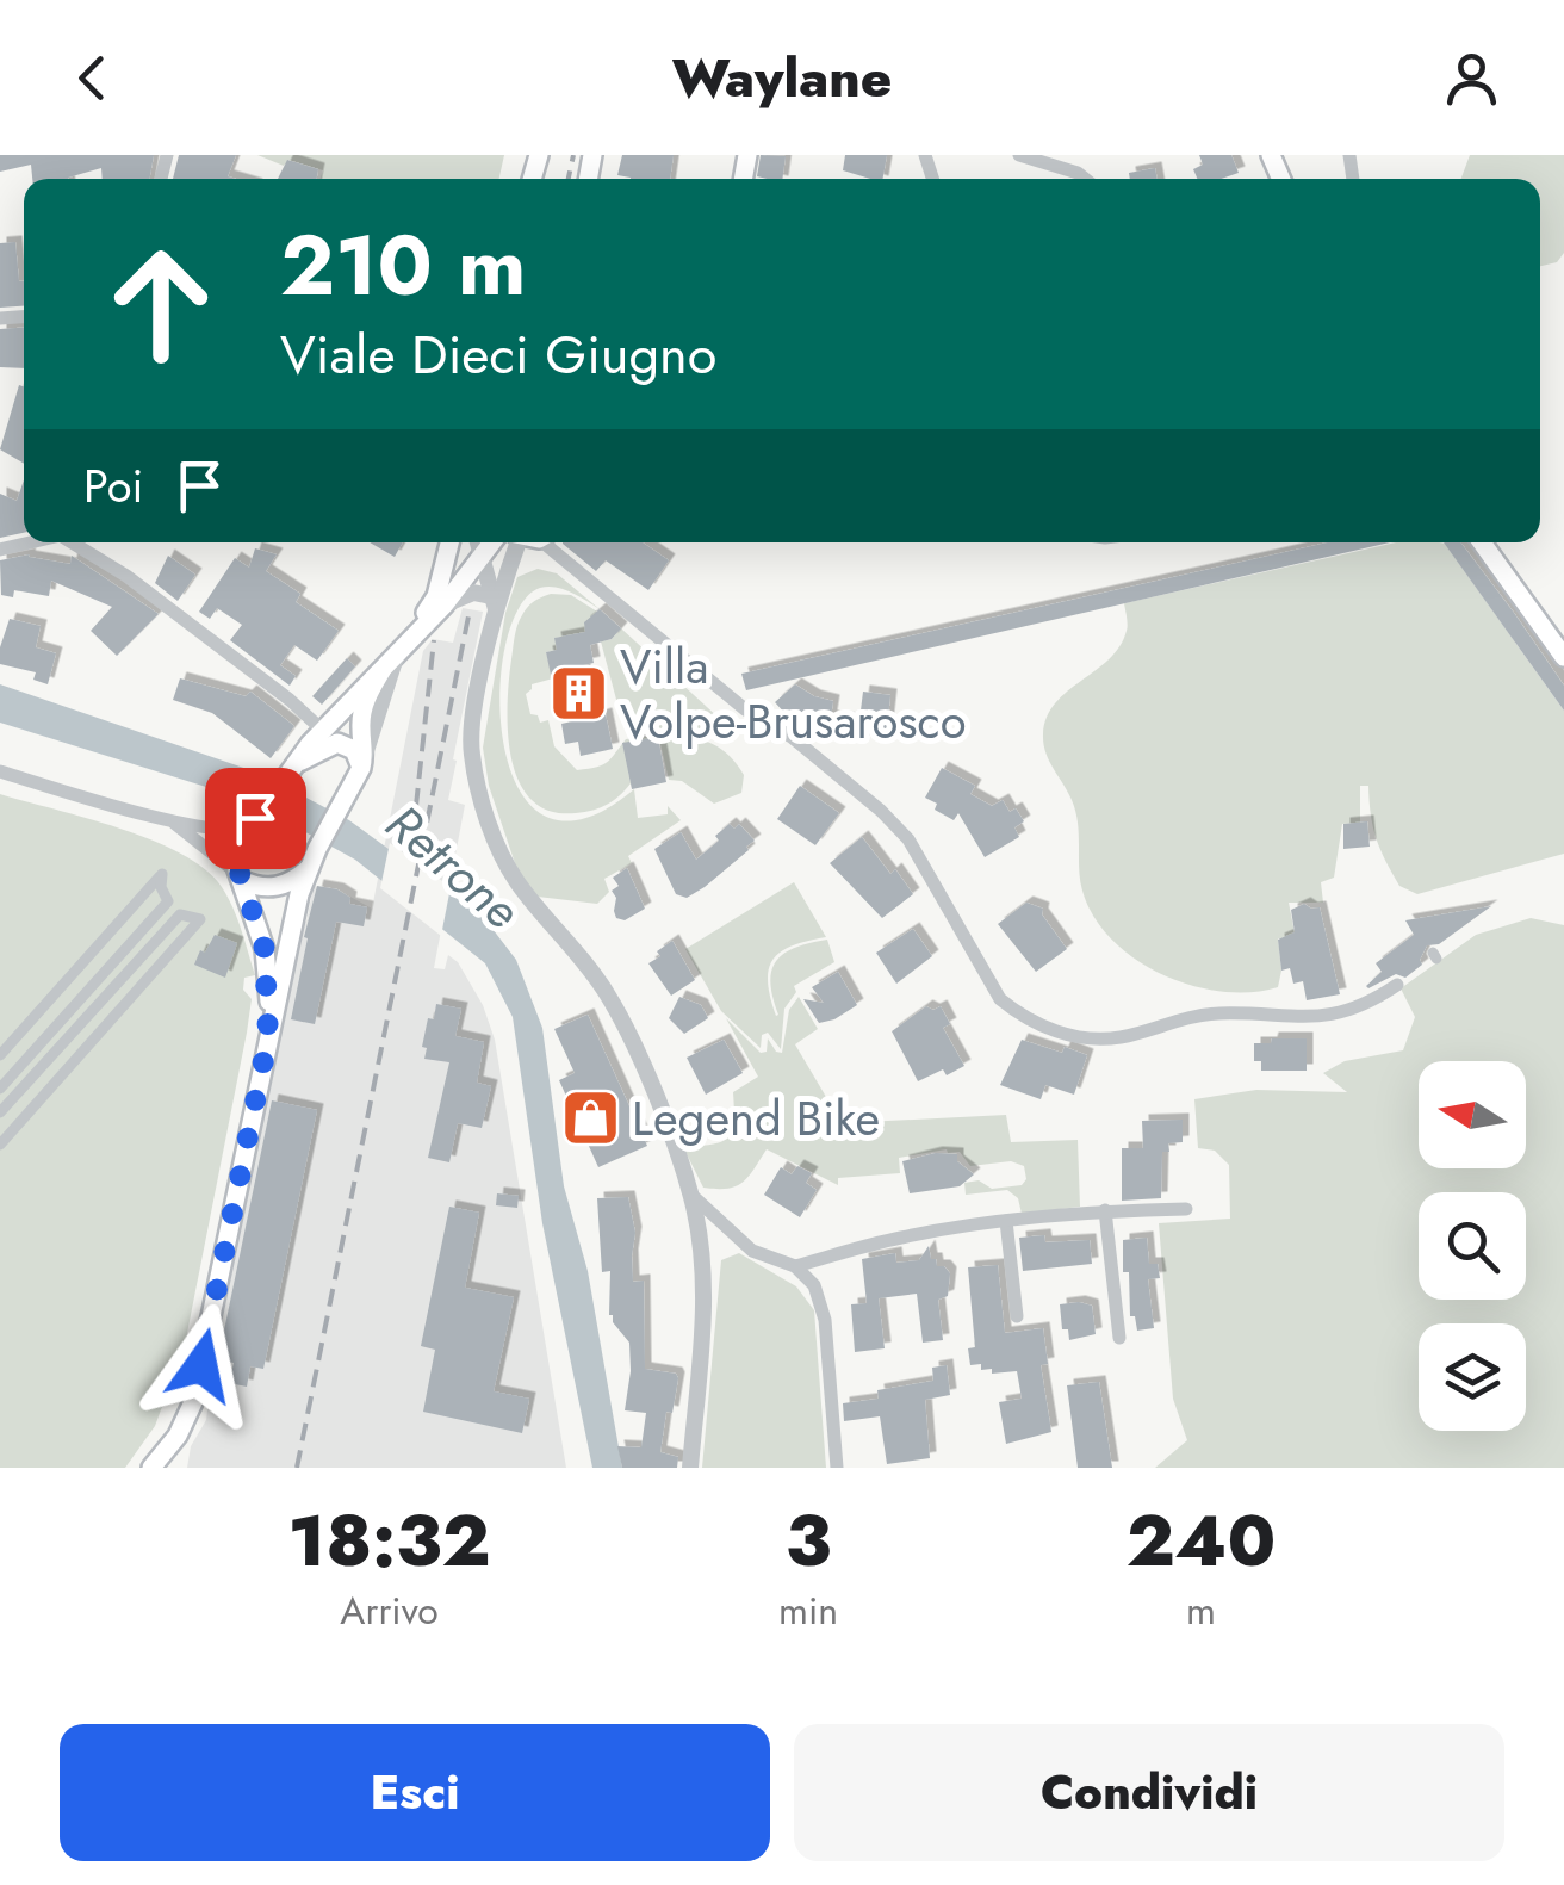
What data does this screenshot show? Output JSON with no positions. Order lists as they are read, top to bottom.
{
  "water": ["Retrone"],
  "places": {
    "building": ["Villa Volpe-Brusarosco"],
    "shop": ["Legend Bike"]
  },
  "north": "left",
  "page": {
    "header": "Waylane",
    "turn": ["210 m", "Viale Dieci Giugno"],
    "then": "Poi",
    "eta": [
      "18:32",
      "Arrivo",
      "3",
      "min",
      "240",
      "m"
    ],
    "buttons": ["Esci", "Condividi"]
  }
}
